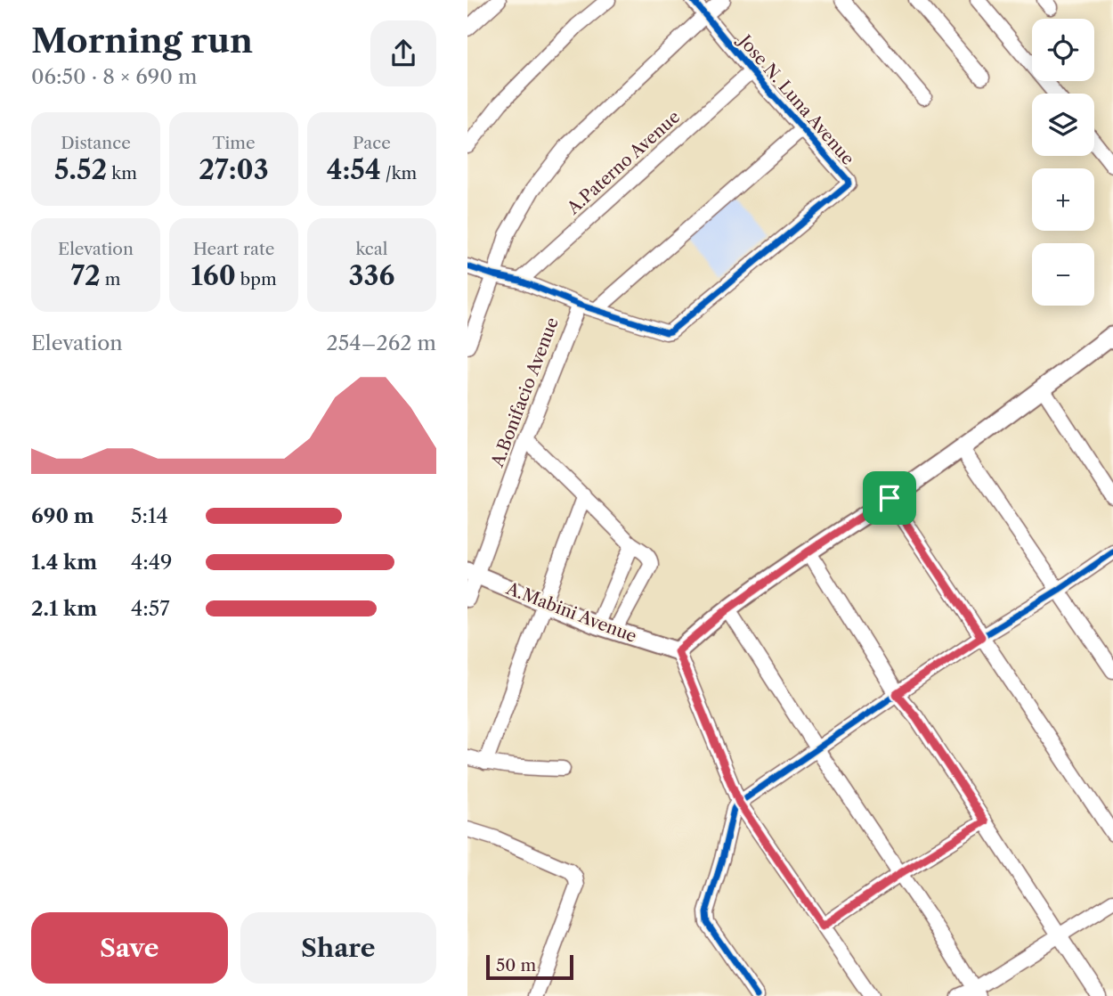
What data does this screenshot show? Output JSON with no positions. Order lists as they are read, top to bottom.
{
  "streets": {
    "street": [
      "Jose N. Luna Avenue",
      "A.Paterno Avenue",
      "A.Bonifacio Avenue",
      "A.Mabini Avenue"
    ]
  },
  "crossings": [
    ["Jose N. Luna Avenue", "A.Paterno Avenue"],
    ["A.Bonifacio Avenue", "A.Mabini Avenue"]
  ],
  "scale_bar": "50 m",
  "page": {
    "heading": ["Morning run", "06:50 · 8 × 690 m"],
    "map_buttons": ["+", "−"],
    "stats": [
      ["Distance", "5.52 km"],
      ["Time", "27:03"],
      ["Pace", "4:54 /km"],
      ["Elevation", "72 m"],
      ["Heart rate", "160 bpm"],
      ["kcal", "336"]
    ],
    "chart": ["Elevation", "254–262 m"],
    "list": [
      {
        "name": "690 m",
        "note": "5:14"
      },
      {
        "name": "1.4 km",
        "note": "4:49"
      },
      {
        "name": "2.1 km",
        "note": "4:57"
      }
    ],
    "buttons": ["Save", "Share"],
    "scale": "50 m"
  }
}
